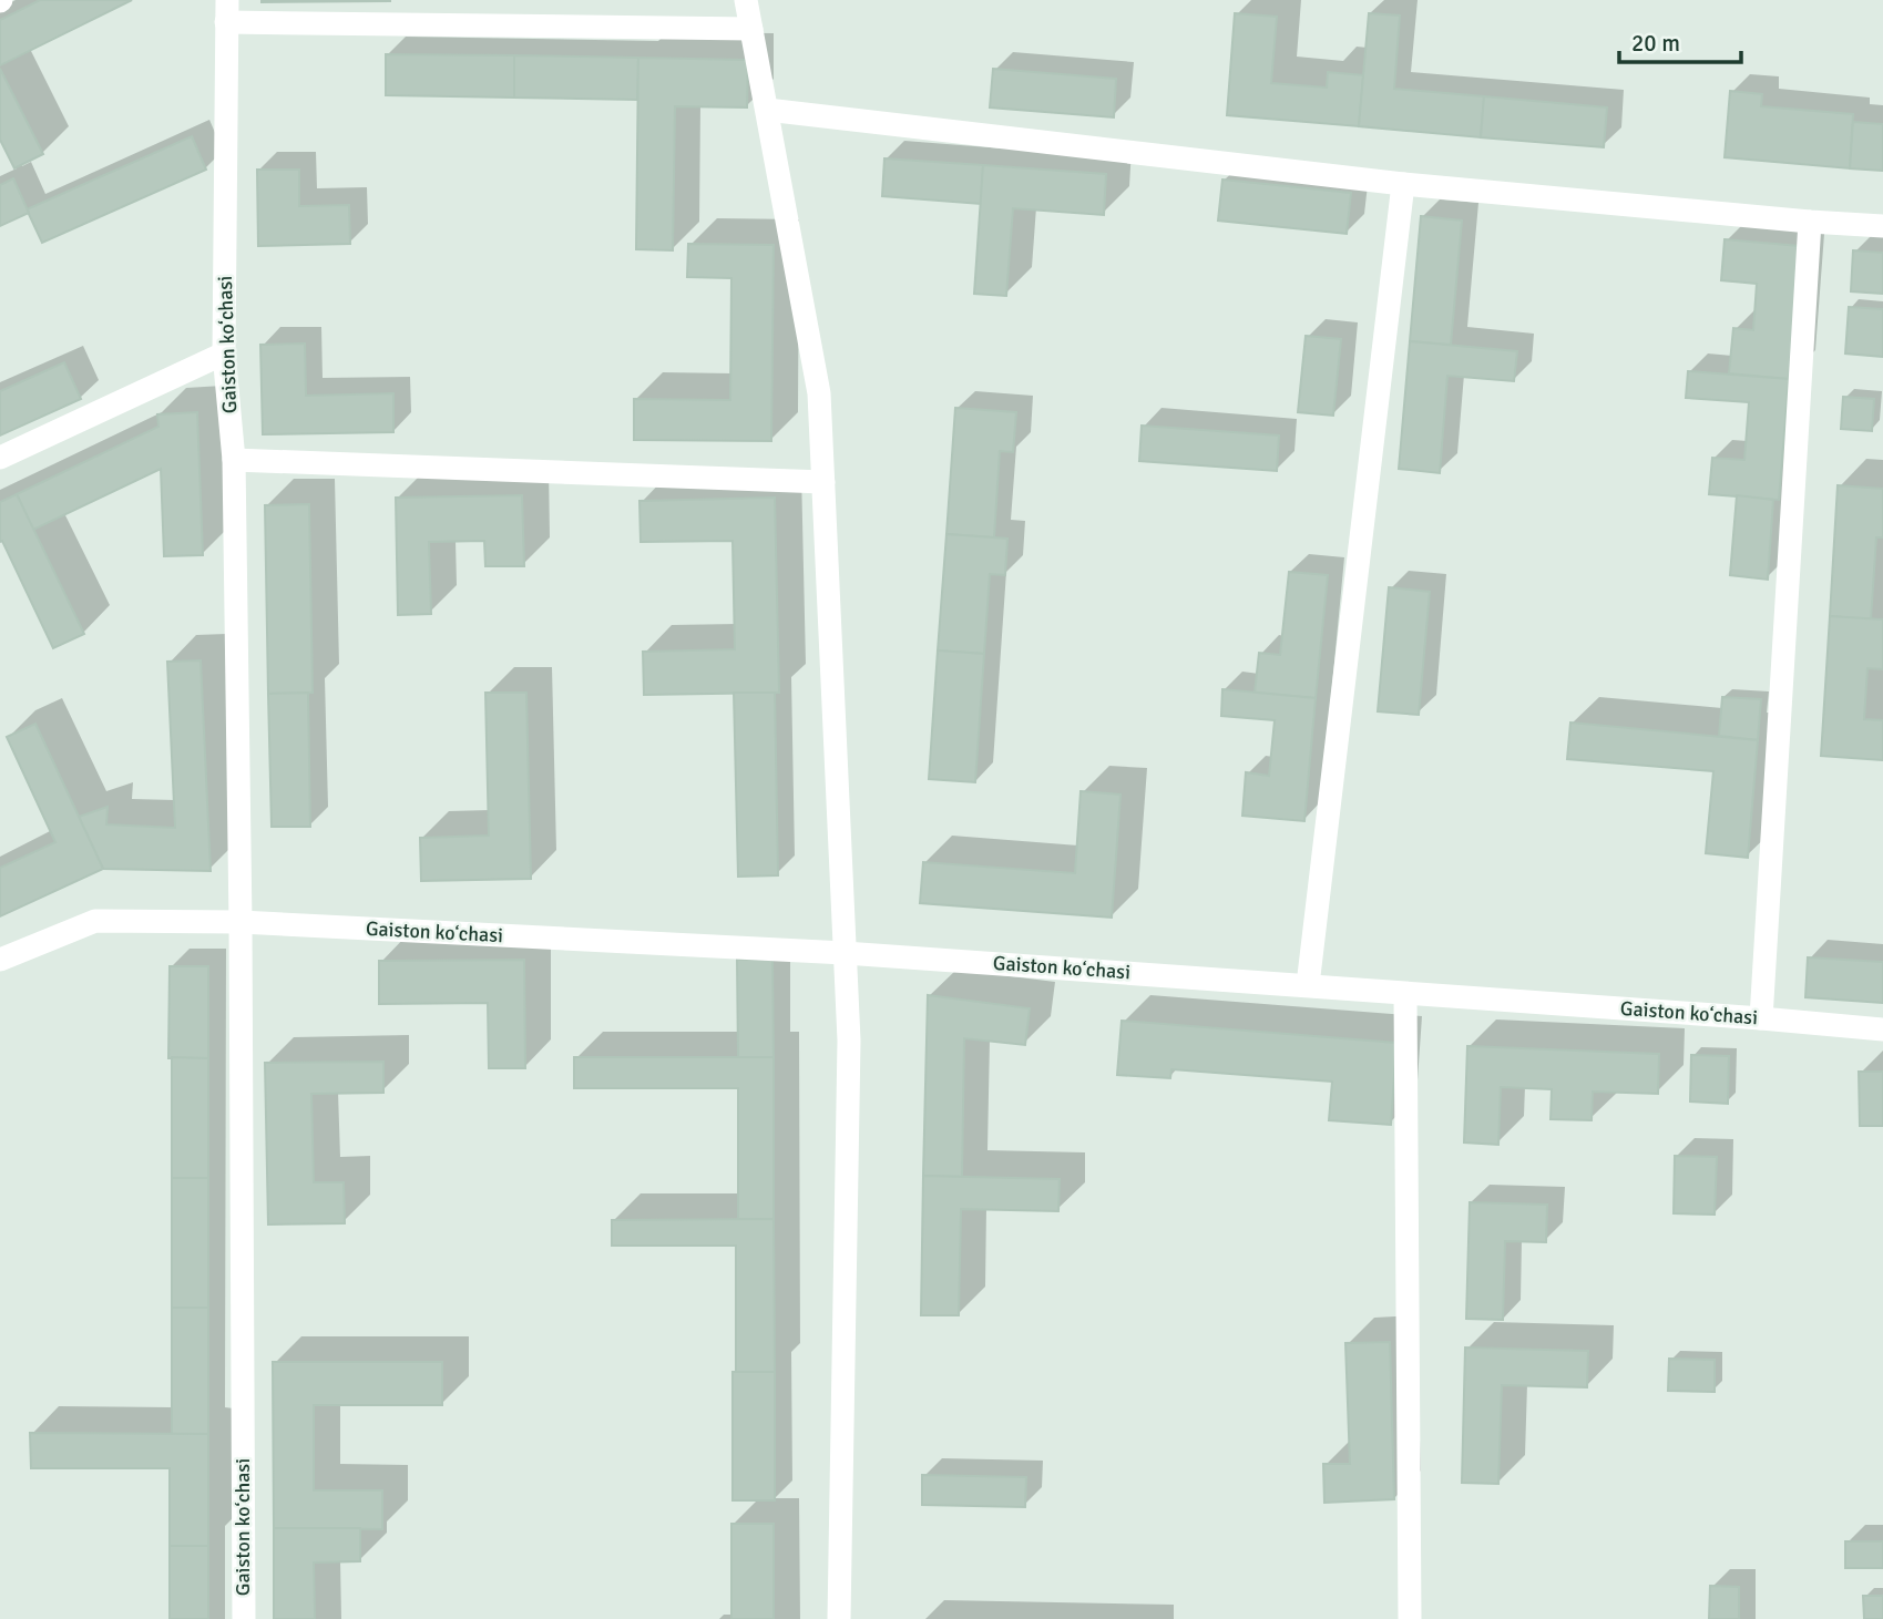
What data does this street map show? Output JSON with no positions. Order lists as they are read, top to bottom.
{
  "streets": {
    "street": ["Gaiston koʻchasi"]
  },
  "scale_bar": "20 m"
}
